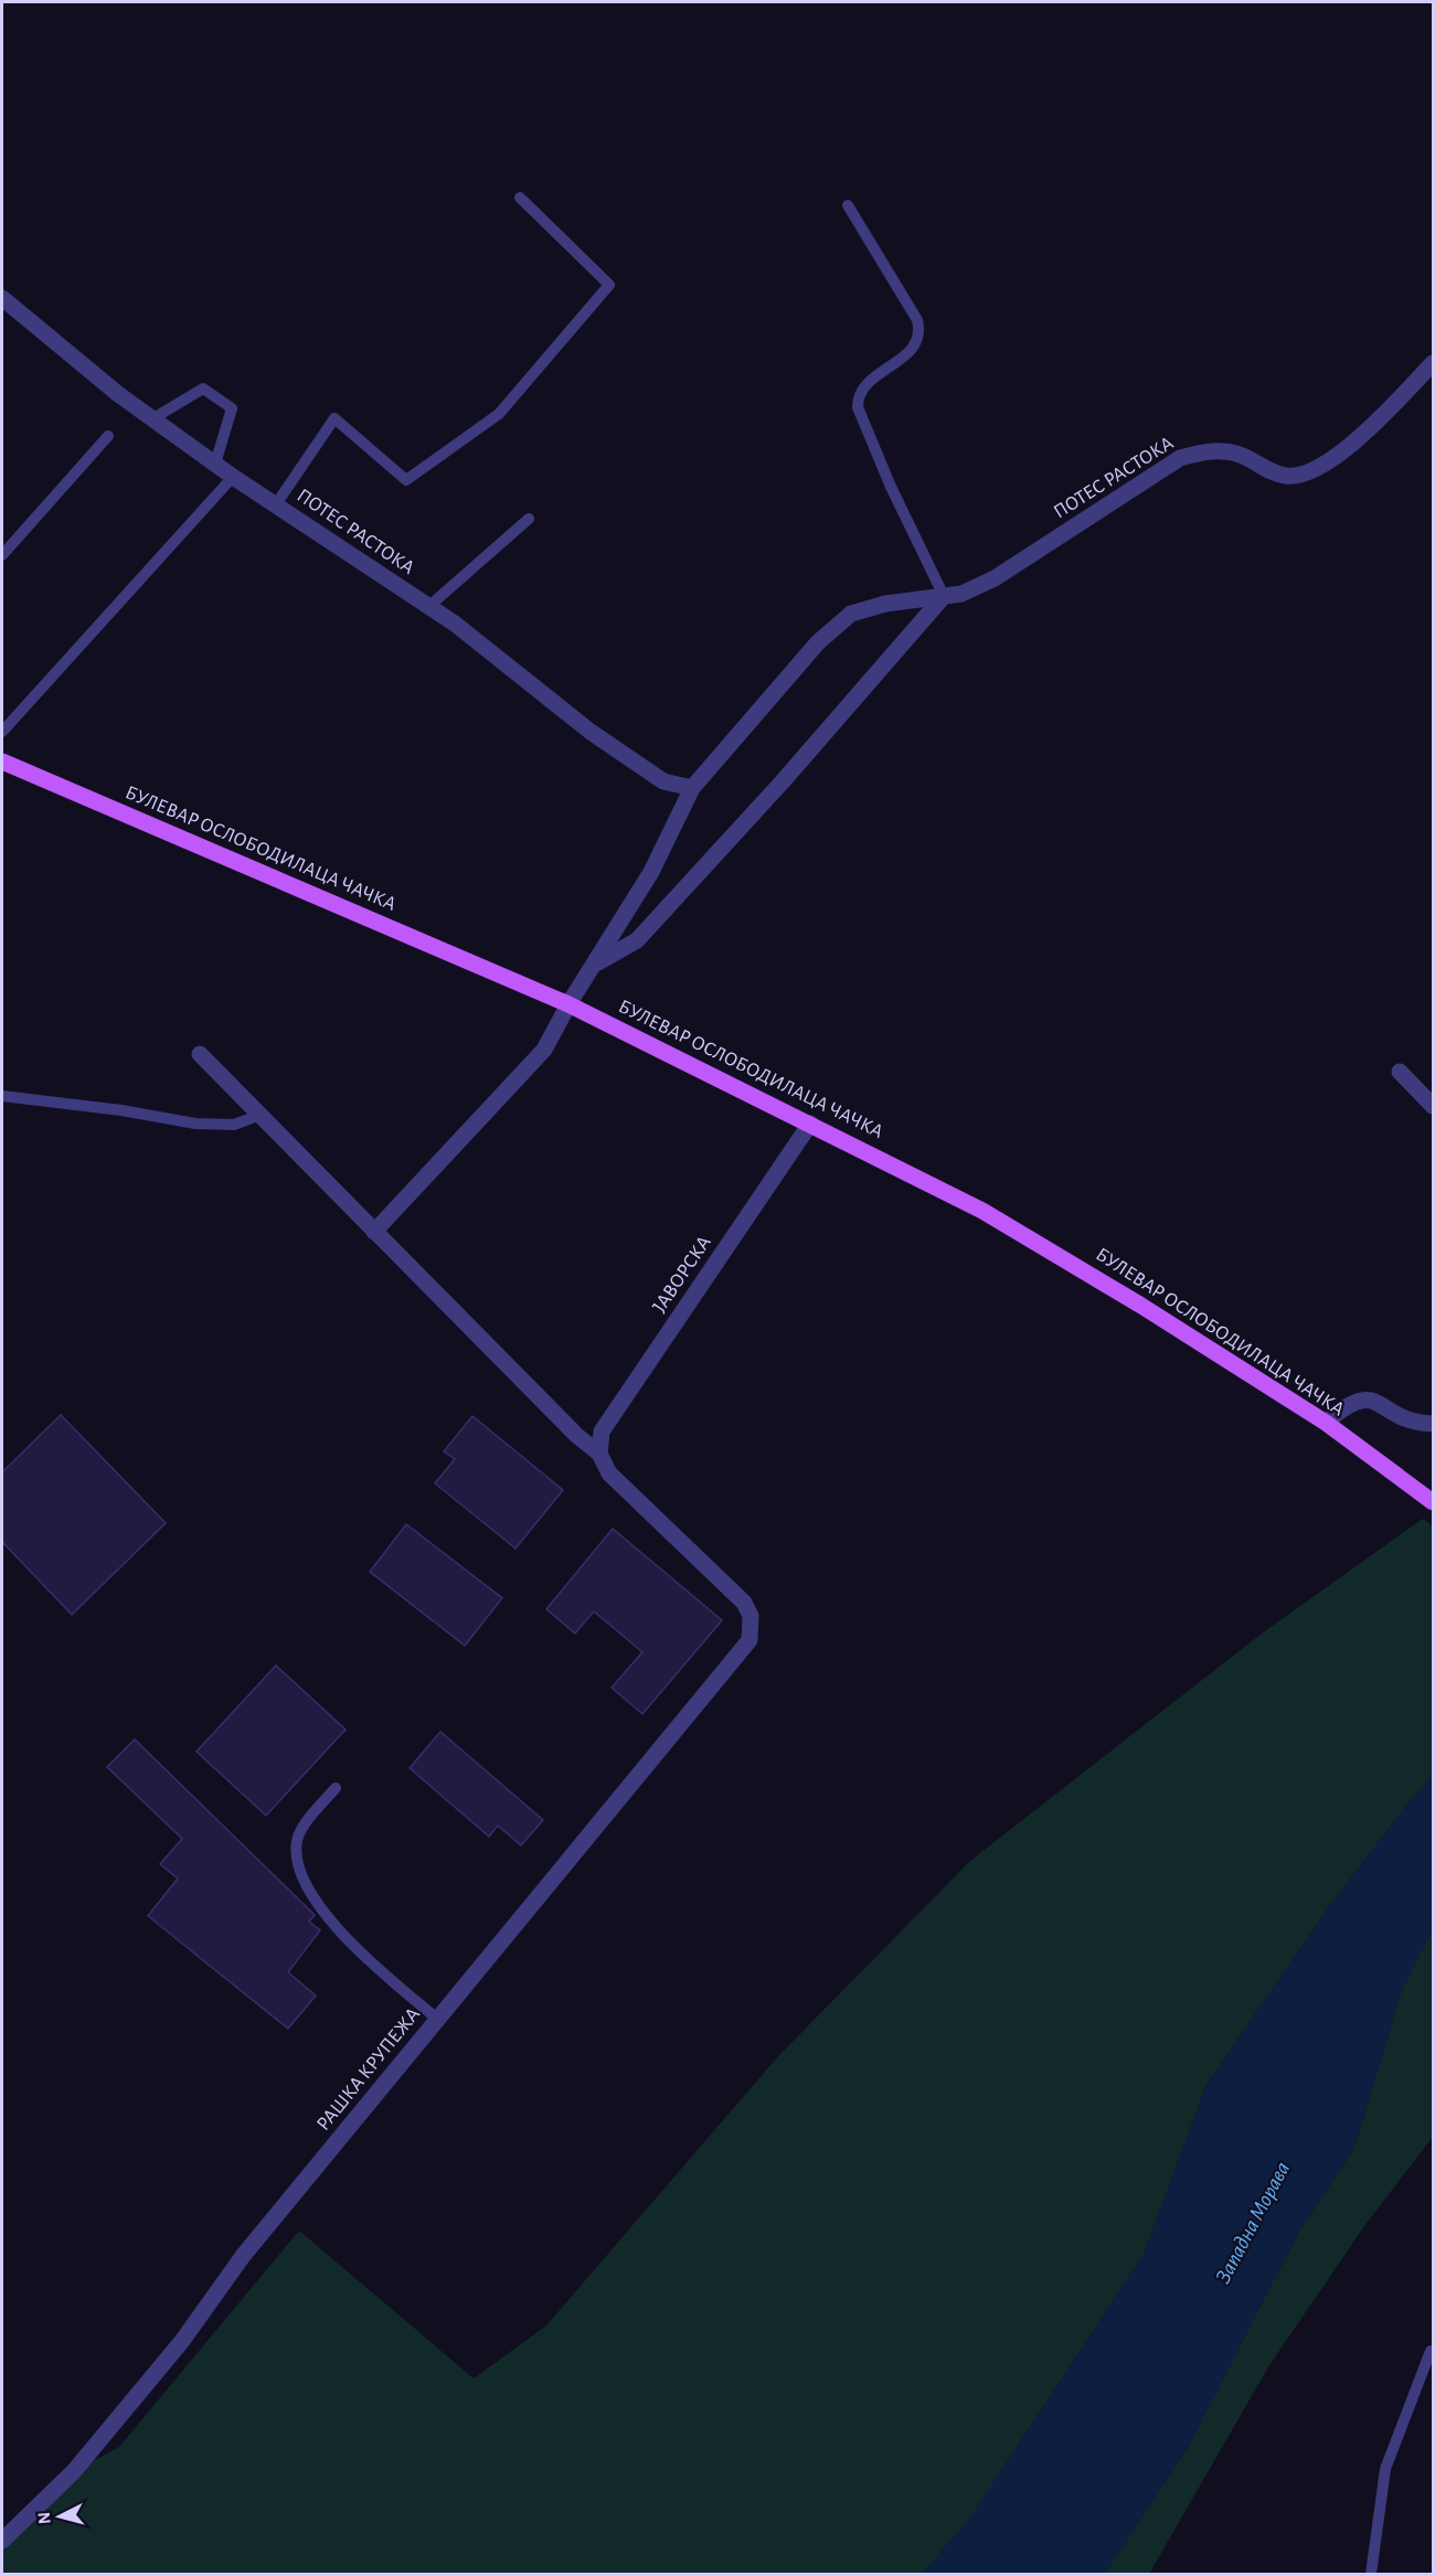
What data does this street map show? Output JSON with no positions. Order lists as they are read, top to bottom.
{
  "streets": {
    "main road": ["БУЛЕВАР ОСЛОБОДИЛАЦА ЧАЧКА"],
    "street": ["ПОТЕС РАСТОКА", "ЈАВОРСКА", "РАШКА КРУПЕЖА"]
  },
  "crossings": [
    ["ПОТЕС РАСТОКА", "БУЛЕВАР ОСЛОБОДИЛАЦА ЧАЧКА"],
    ["БУЛЕВАР ОСЛОБОДИЛАЦА ЧАЧКА", "ЈАВОРСКА"],
    ["ЈАВОРСКА", "РАШКА КРУПЕЖА"]
  ],
  "water": ["Западна Морава"],
  "north": "left"
}
